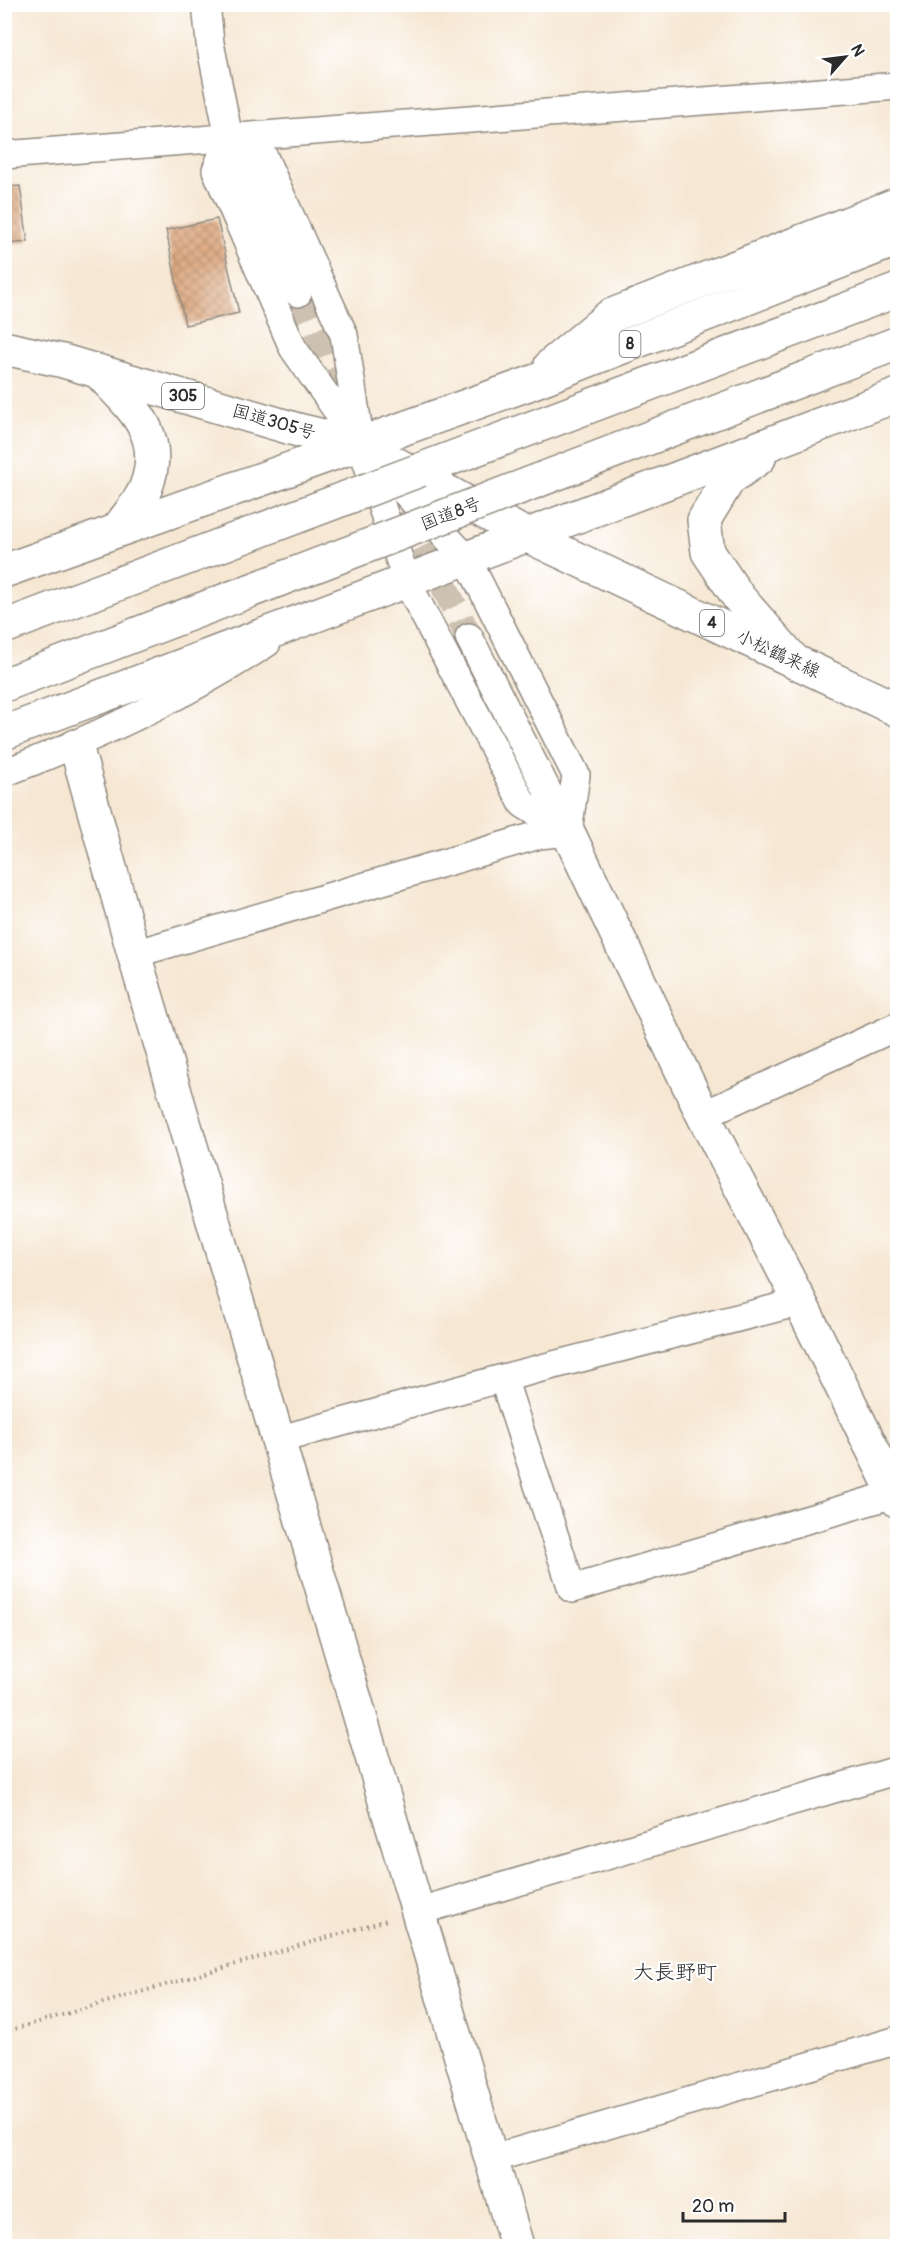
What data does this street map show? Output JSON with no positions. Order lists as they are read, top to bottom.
{
  "streets": {
    "main road": [
      "8",
      "305",
      "国道305号",
      "国道8号",
      "4",
      "小松鶴来線"
    ]
  },
  "crossings": [
    ["8", "国道305号"],
    ["国道305号", "小松鶴来線"]
  ],
  "districts": ["大長野町"],
  "scale_bar": "20 m",
  "north": "top right"
}
